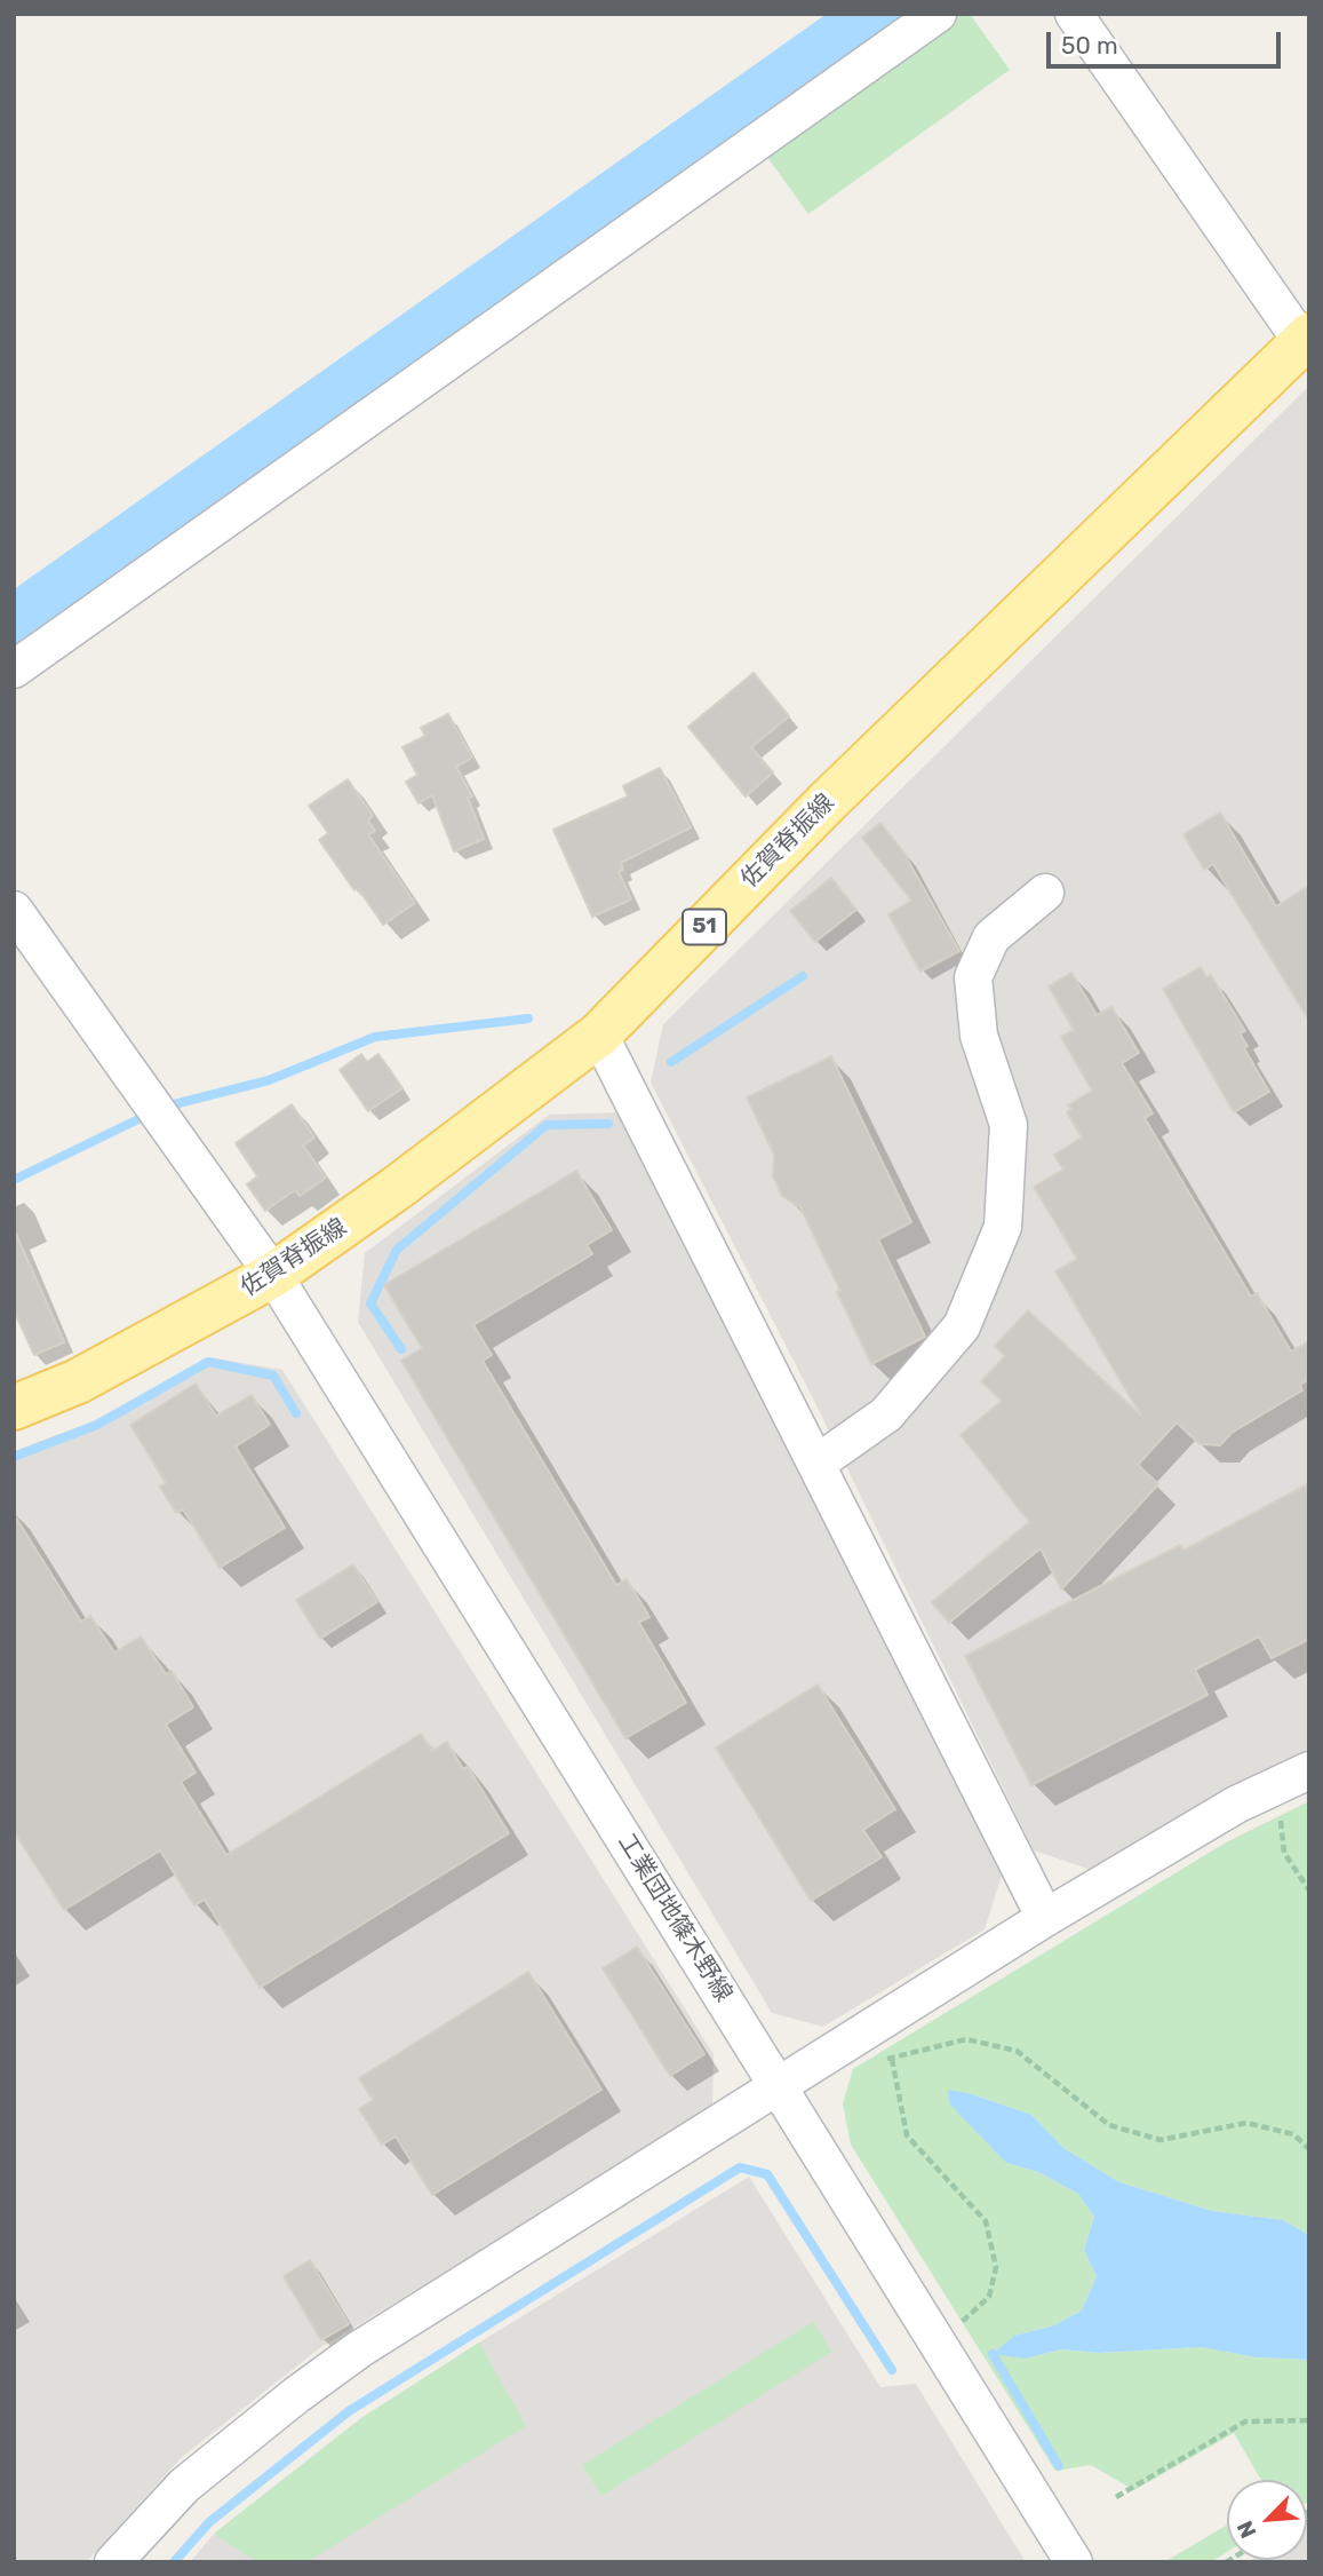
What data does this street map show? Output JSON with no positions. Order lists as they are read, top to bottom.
{
  "streets": {
    "main road": ["佐賀脊振線", "51"],
    "street": ["工業団地篠木野線"]
  },
  "crossings": [
    ["佐賀脊振線", "工業団地篠木野線"]
  ],
  "scale_bar": "50 m",
  "north": "bottom left"
}
